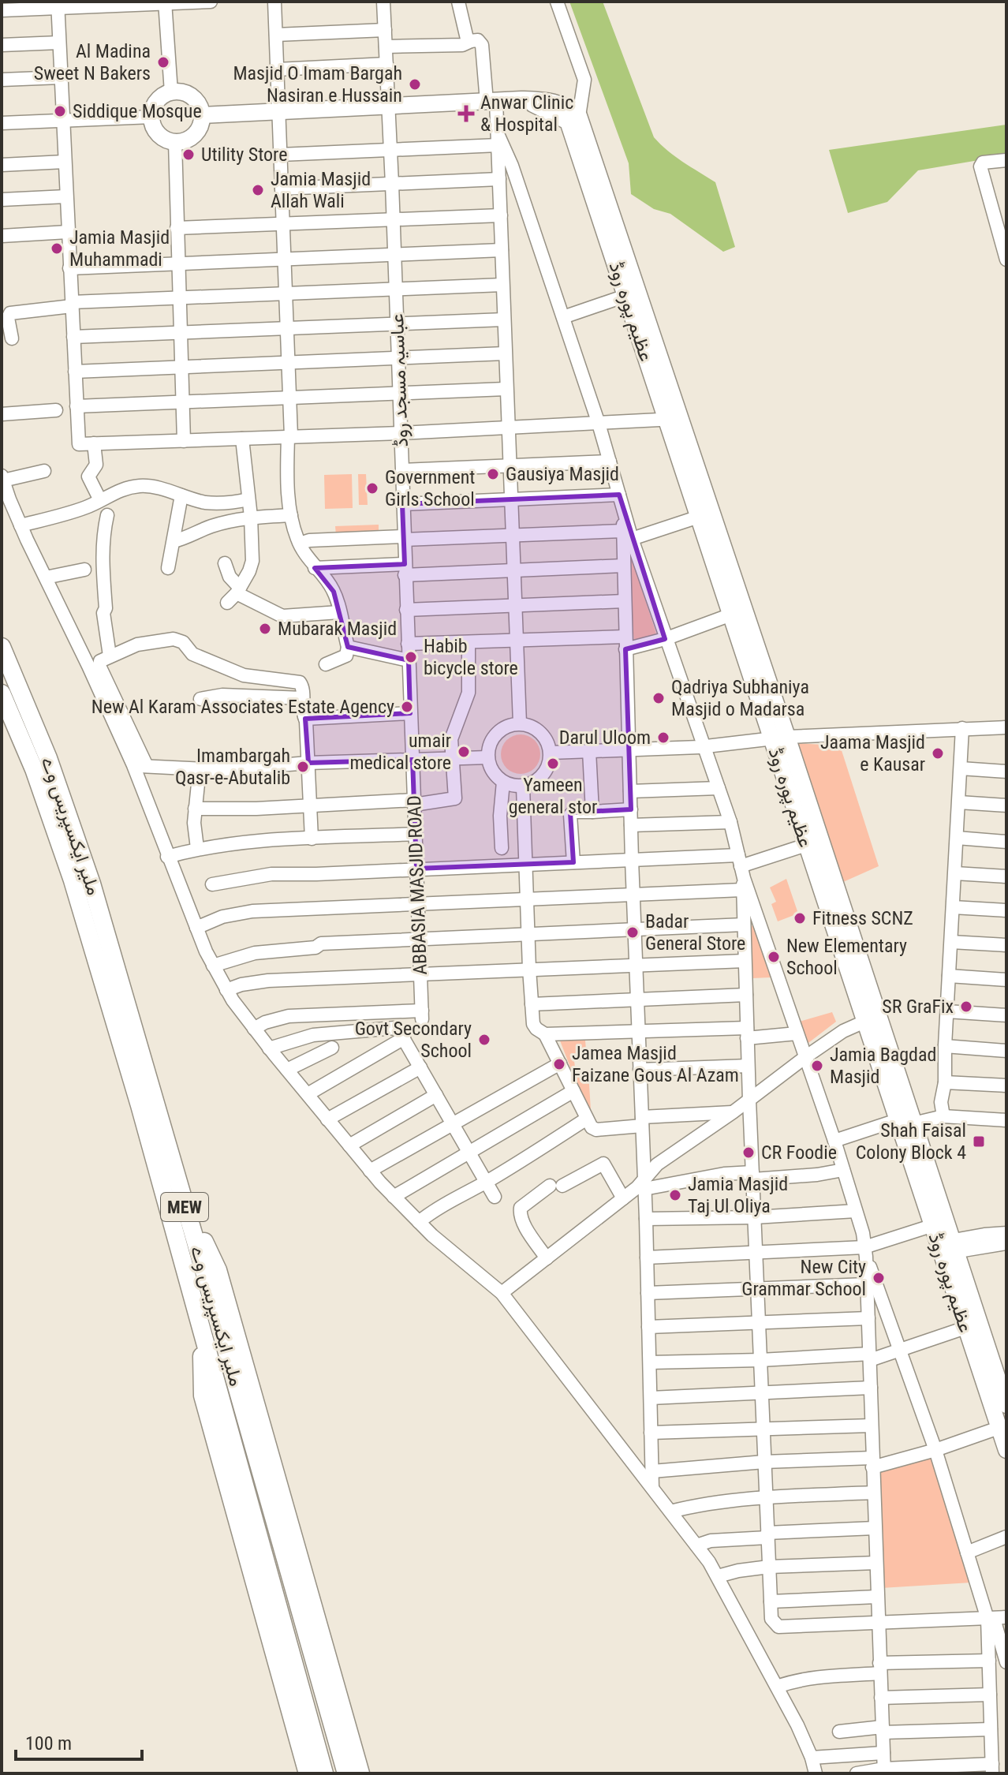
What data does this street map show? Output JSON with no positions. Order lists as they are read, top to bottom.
{
  "streets": {
    "highway": ["ملیر ایکسپریس وے", "MEW"],
    "main road": ["عظیم پورہ روڈ"],
    "street": ["عباسیہ مسجد روڈ", "ABBASIA MASJID ROAD"]
  },
  "crossings": [
    ["عباسیہ مسجد روڈ", "ABBASIA MASJID ROAD"]
  ],
  "places": {
    "other": [
      "Al Madina Sweet N Bakers",
      "Masjid O Imam Bargah Nasiran e Hussain",
      "Siddique Mosque",
      "Utility Store",
      "Jamia Masjid Allah Wali",
      "Jamia Masjid Muhammadi",
      "Gausiya Masjid",
      "Government Girls School",
      "Mubarak Masjid",
      "Habib bicycle store",
      "Qadriya Subhaniya Masjid o Madarsa",
      "New Al Karam Associates Estate Agency",
      "Darul Uloom",
      "umair medical store",
      "Jaama Masjid e Kausar",
      "Yameen general stor",
      "Imambargah Qasr-e-Abutalib",
      "Fitness SCNZ",
      "Badar General Store",
      "New Elementary School",
      "SR GraFix",
      "Govt Secondary School",
      "Jamea Masjid Faizane Gous Al Azam",
      "Jamia Bagdad Masjid",
      "CR Foodie",
      "Jamia Masjid Taj Ul Oliya",
      "New City Grammar School"
    ],
    "health": ["Anwar Clinic & Hospital"],
    "transit": ["Shah Faisal Colony Block 4"]
  },
  "scale_bar": "100 m"
}
